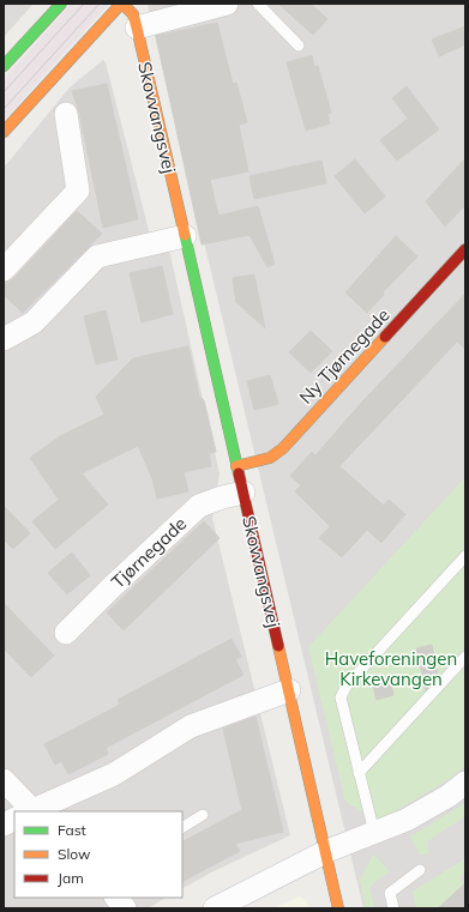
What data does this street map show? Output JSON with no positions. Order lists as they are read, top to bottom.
{
  "streets": {
    "street": ["Skovvangsvej", "Ny Tjørnegade", "Tjørnegade"]
  },
  "crossings": [
    ["Skovvangsvej", "Ny Tjørnegade"],
    ["Skovvangsvej", "Tjørnegade"]
  ],
  "parks": ["Haveforeningen Kirkevangen"],
  "legend": ["Fast", "Slow", "Jam"]
}
